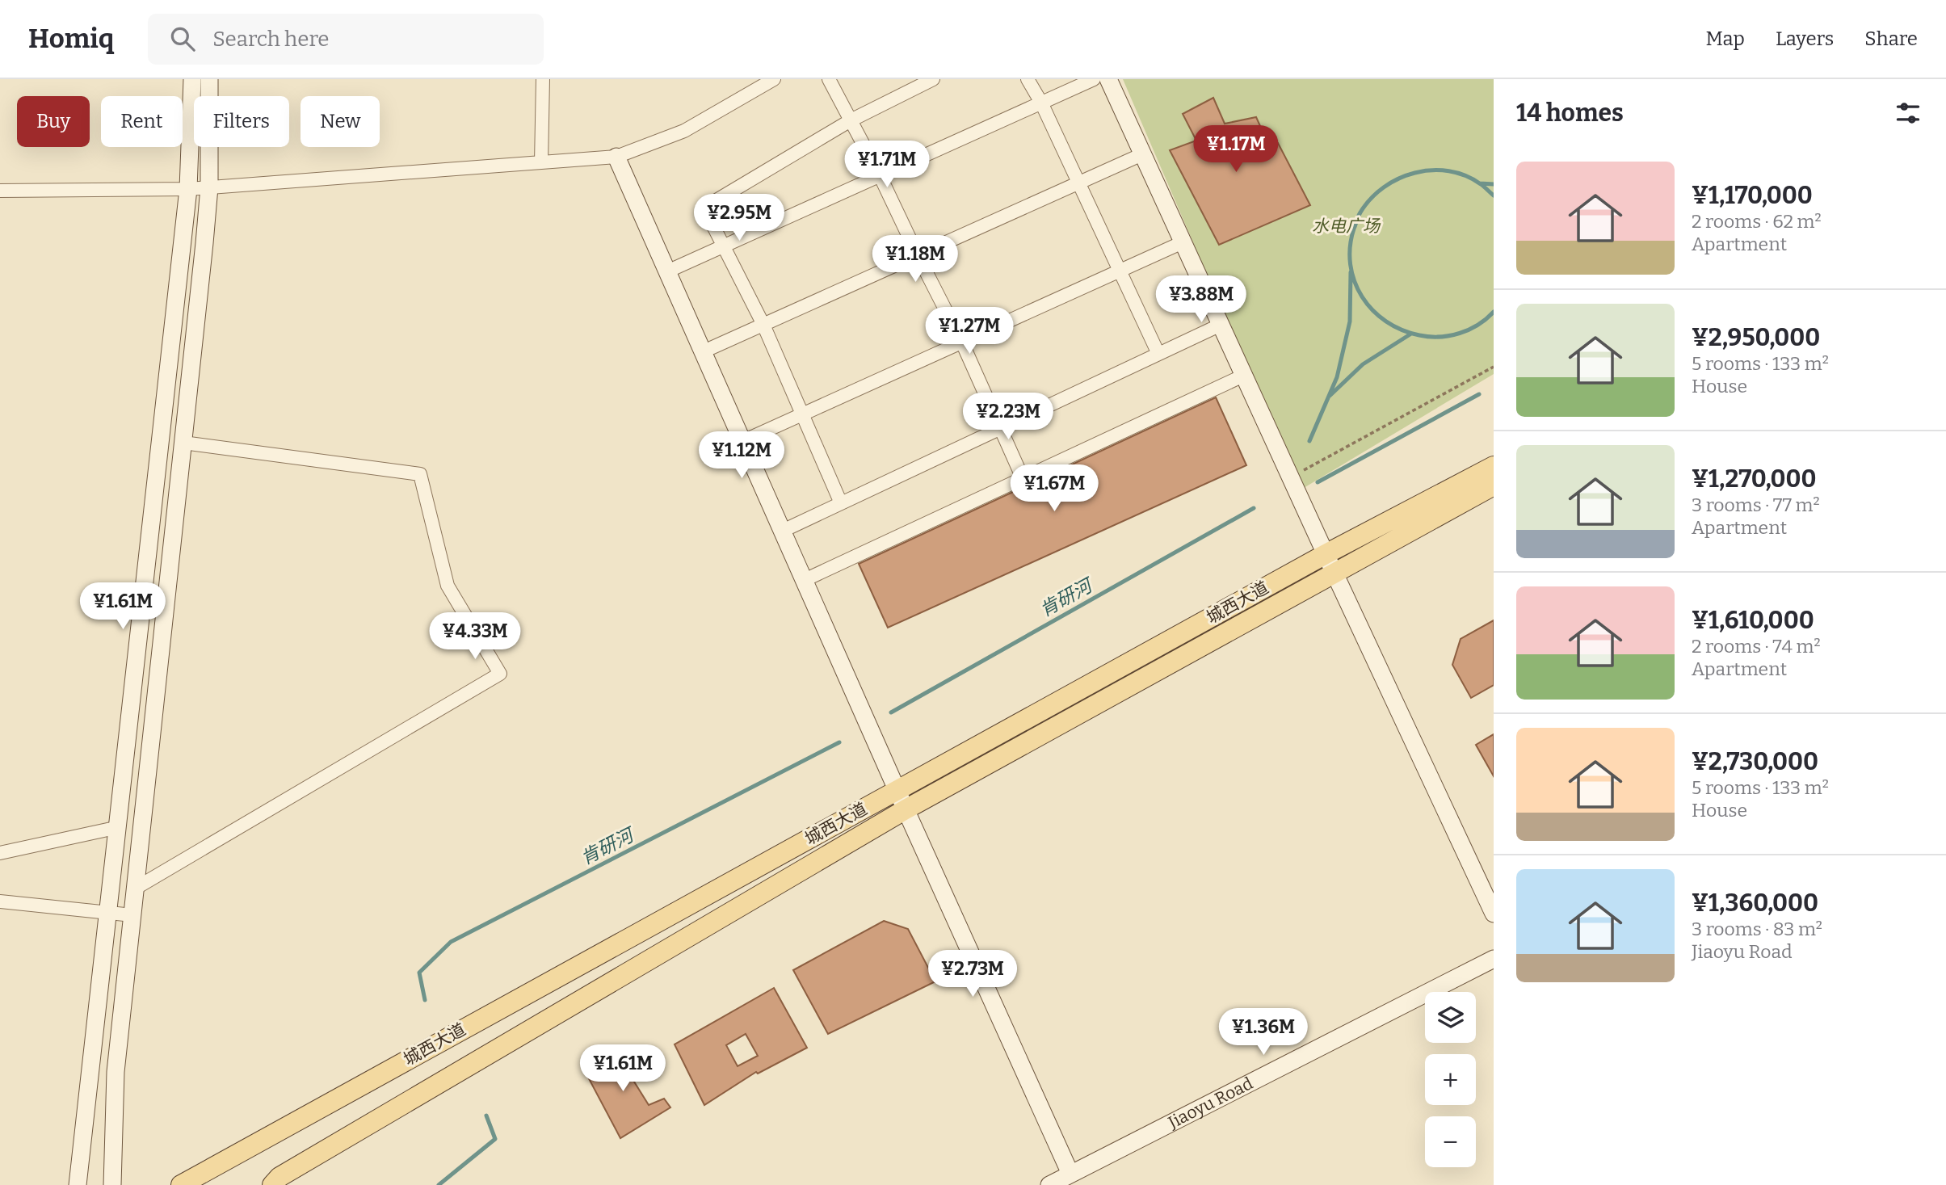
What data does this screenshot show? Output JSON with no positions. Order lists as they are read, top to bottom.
{
  "streets": {
    "main road": ["城西大道"],
    "street": ["Jiaoyu Road"]
  },
  "water": ["肯研河"],
  "parks": ["水电广场"],
  "page": {
    "header": "Homiq",
    "search": "Search here",
    "nav": ["Map", "Layers", "Share"],
    "heading": "14 homes",
    "chip": [
      "Buy",
      "Rent",
      "Filters",
      "New"
    ],
    "price": [
      "¥1.17M",
      "¥1.71M",
      "¥2.95M",
      "¥1.18M",
      "¥3.88M",
      "¥1.27M",
      "¥2.23M",
      "¥1.12M",
      "¥1.67M",
      "¥1.61M",
      "¥4.33M",
      "¥2.73M",
      "¥1.36M",
      "¥1.61M"
    ],
    "list": [
      {
        "name": "¥1,170,000",
        "note": "2 rooms · 62 m² · Apartment"
      },
      {
        "name": "¥2,950,000",
        "note": "5 rooms · 133 m² · House"
      },
      {
        "name": "¥1,270,000",
        "note": "3 rooms · 77 m² · Apartment"
      },
      {
        "name": "¥1,610,000",
        "note": "2 rooms · 74 m² · Apartment"
      },
      {
        "name": "¥2,730,000",
        "note": "5 rooms · 133 m² · House"
      },
      {
        "name": "¥1,360,000",
        "note": "3 rooms · 83 m² · Jiaoyu Road"
      }
    ],
    "map_buttons": ["+", "−"]
  }
}
